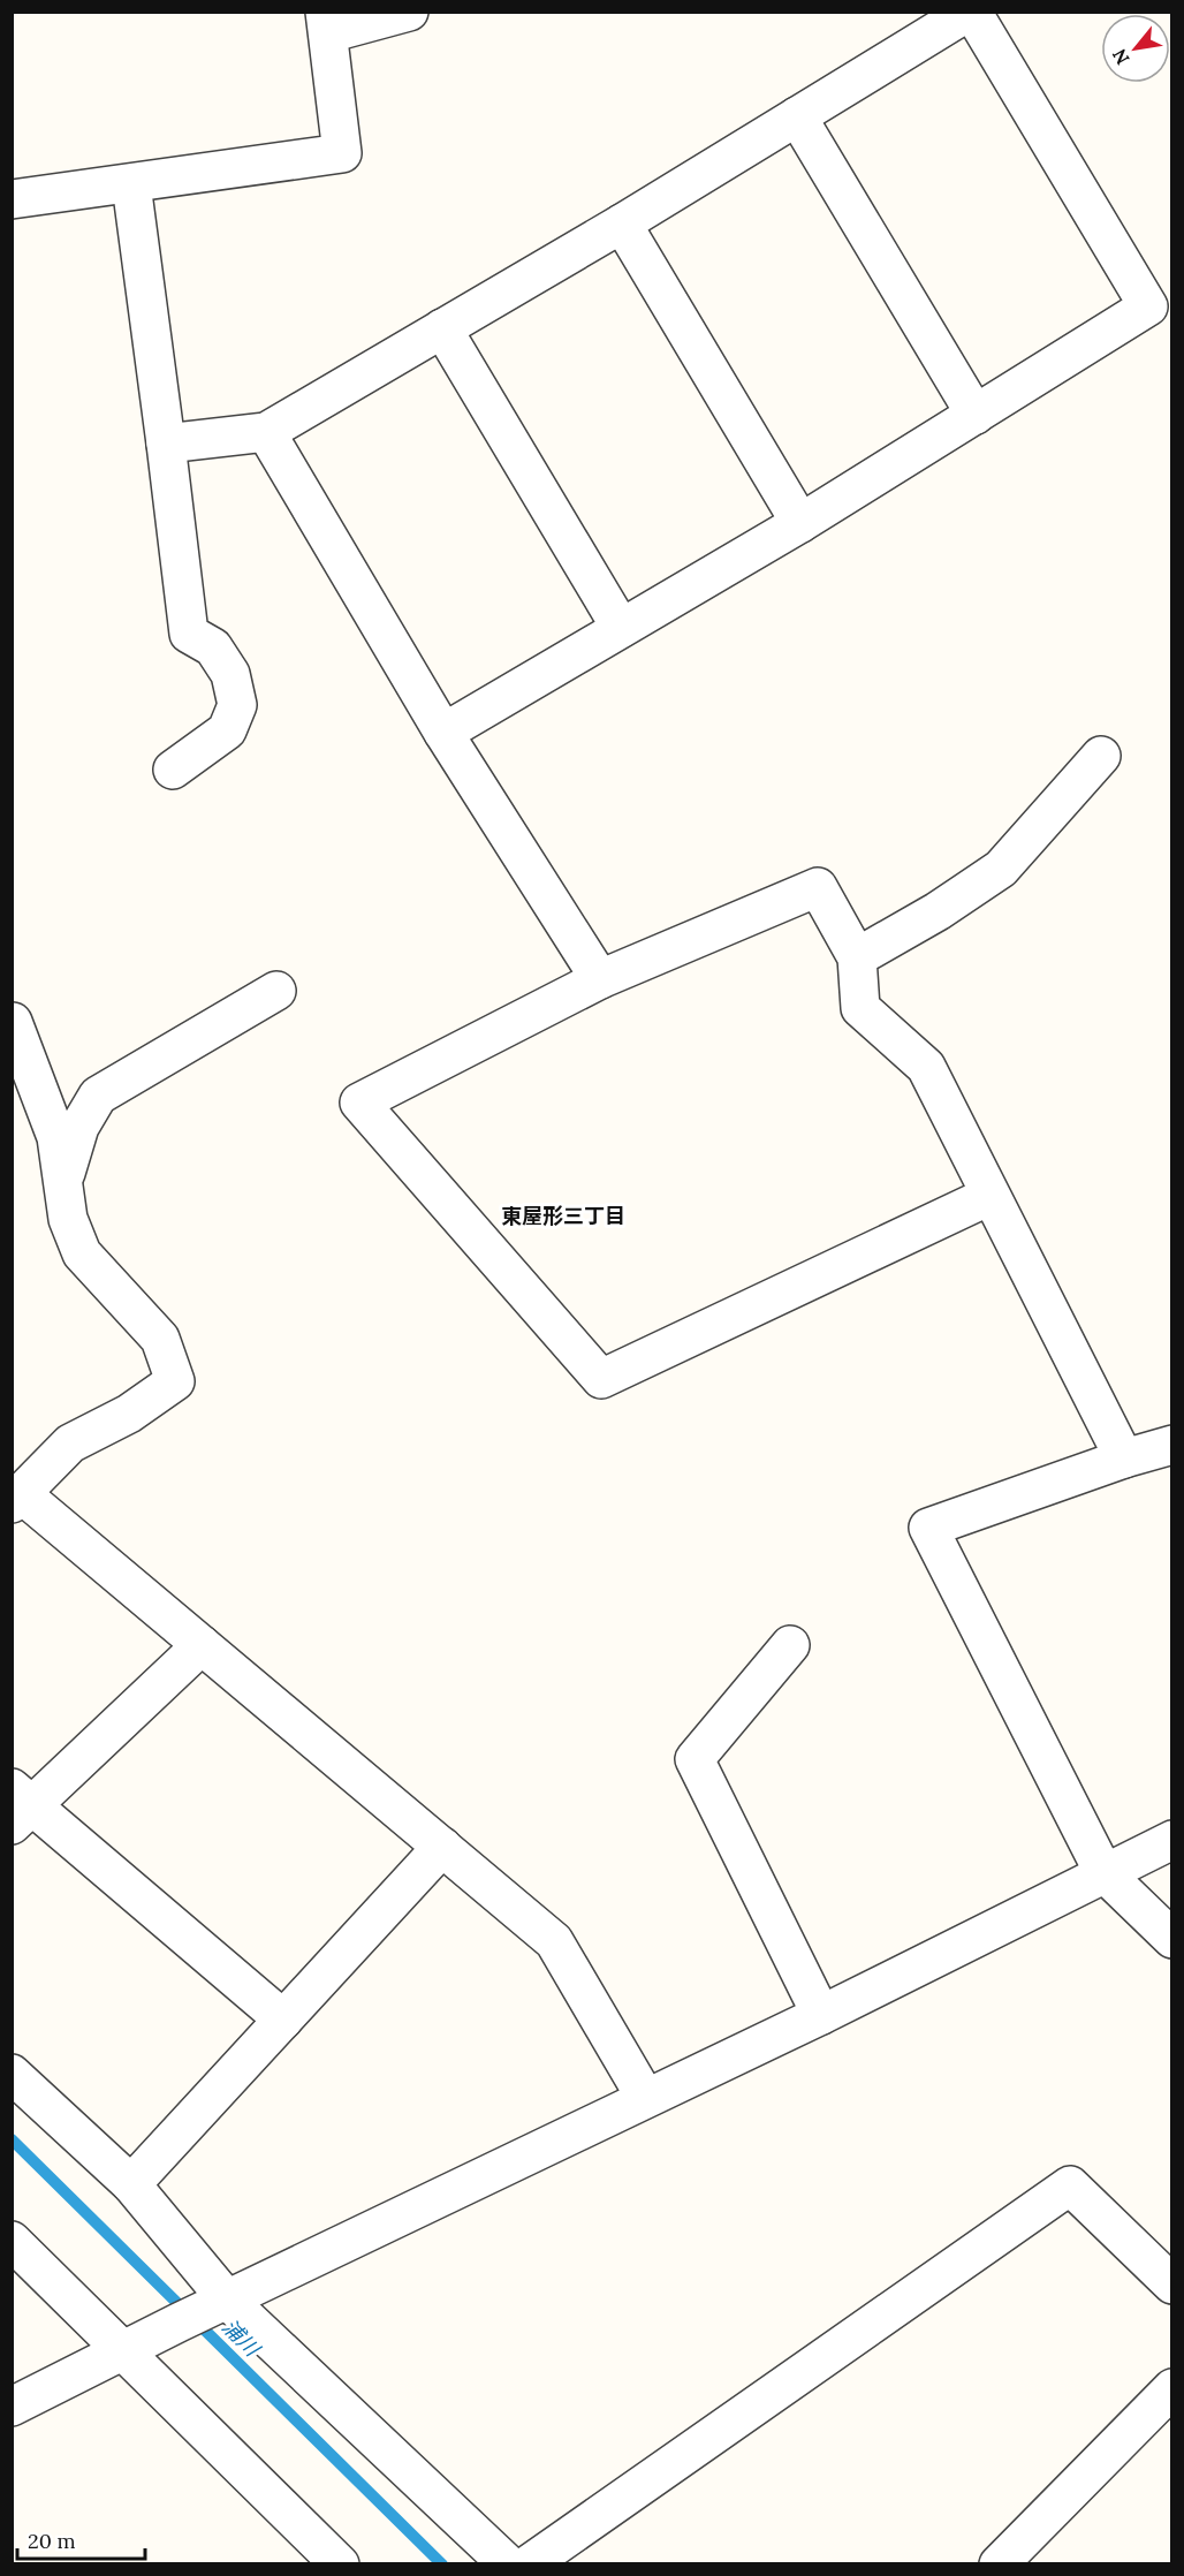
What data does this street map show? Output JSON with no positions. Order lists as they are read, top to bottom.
{
  "districts": ["東屋形三丁目"],
  "water": ["浦川"],
  "scale_bar": "20 m",
  "north": "bottom left"
}
